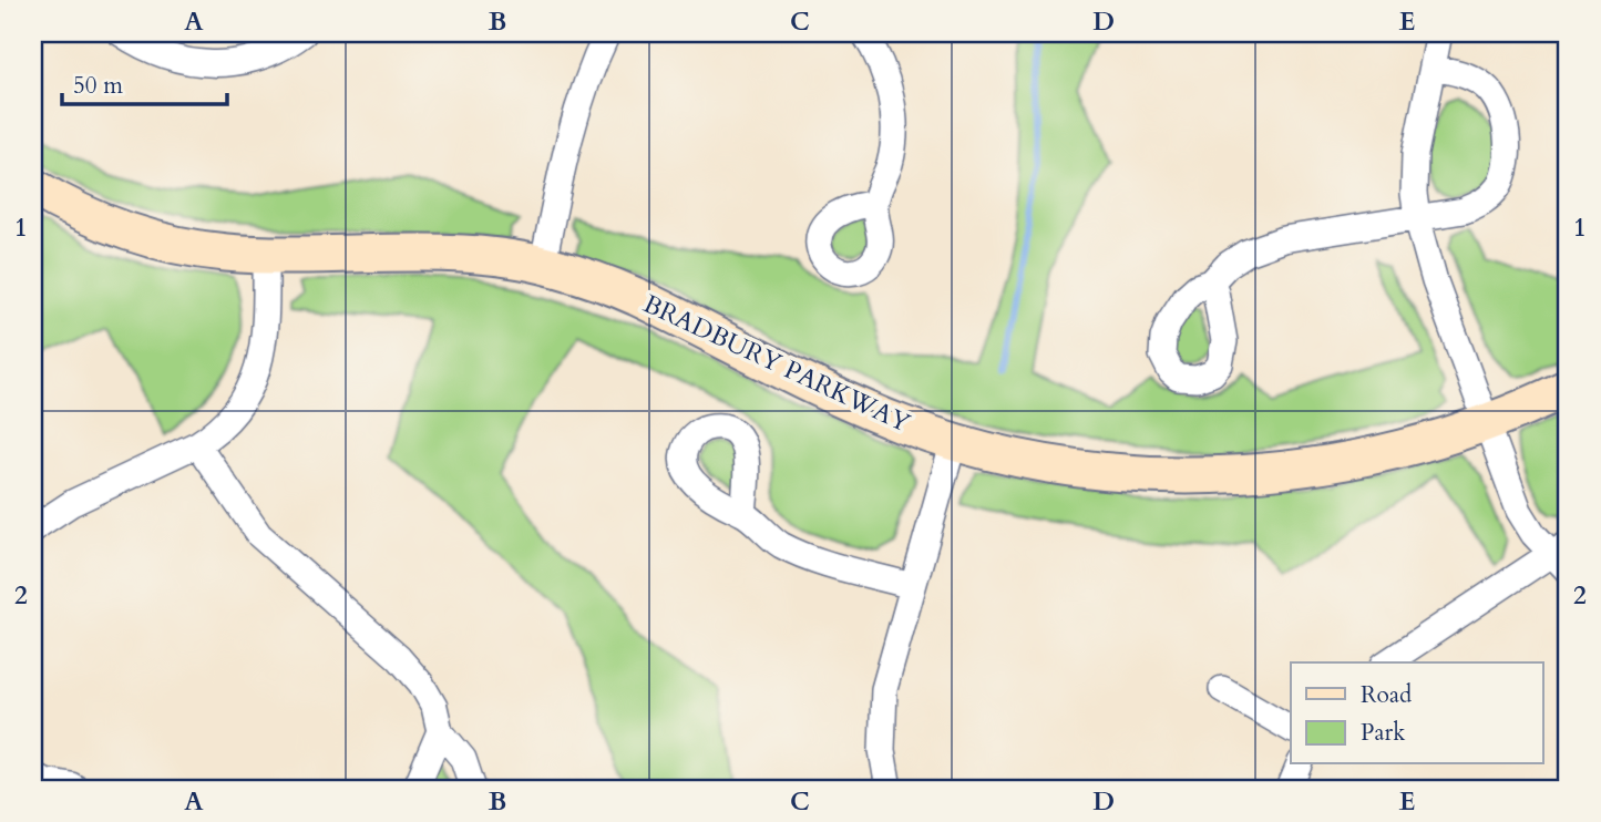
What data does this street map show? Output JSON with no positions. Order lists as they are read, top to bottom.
{
  "streets": {
    "street": ["BRADBURY PARKWAY"]
  },
  "legend": ["Road", "Park"],
  "scale_bar": "50 m",
  "grid": {
    "columns": [
      "A",
      "B",
      "C",
      "D",
      "E"
    ],
    "rows": ["1", "2"]
  }
}
